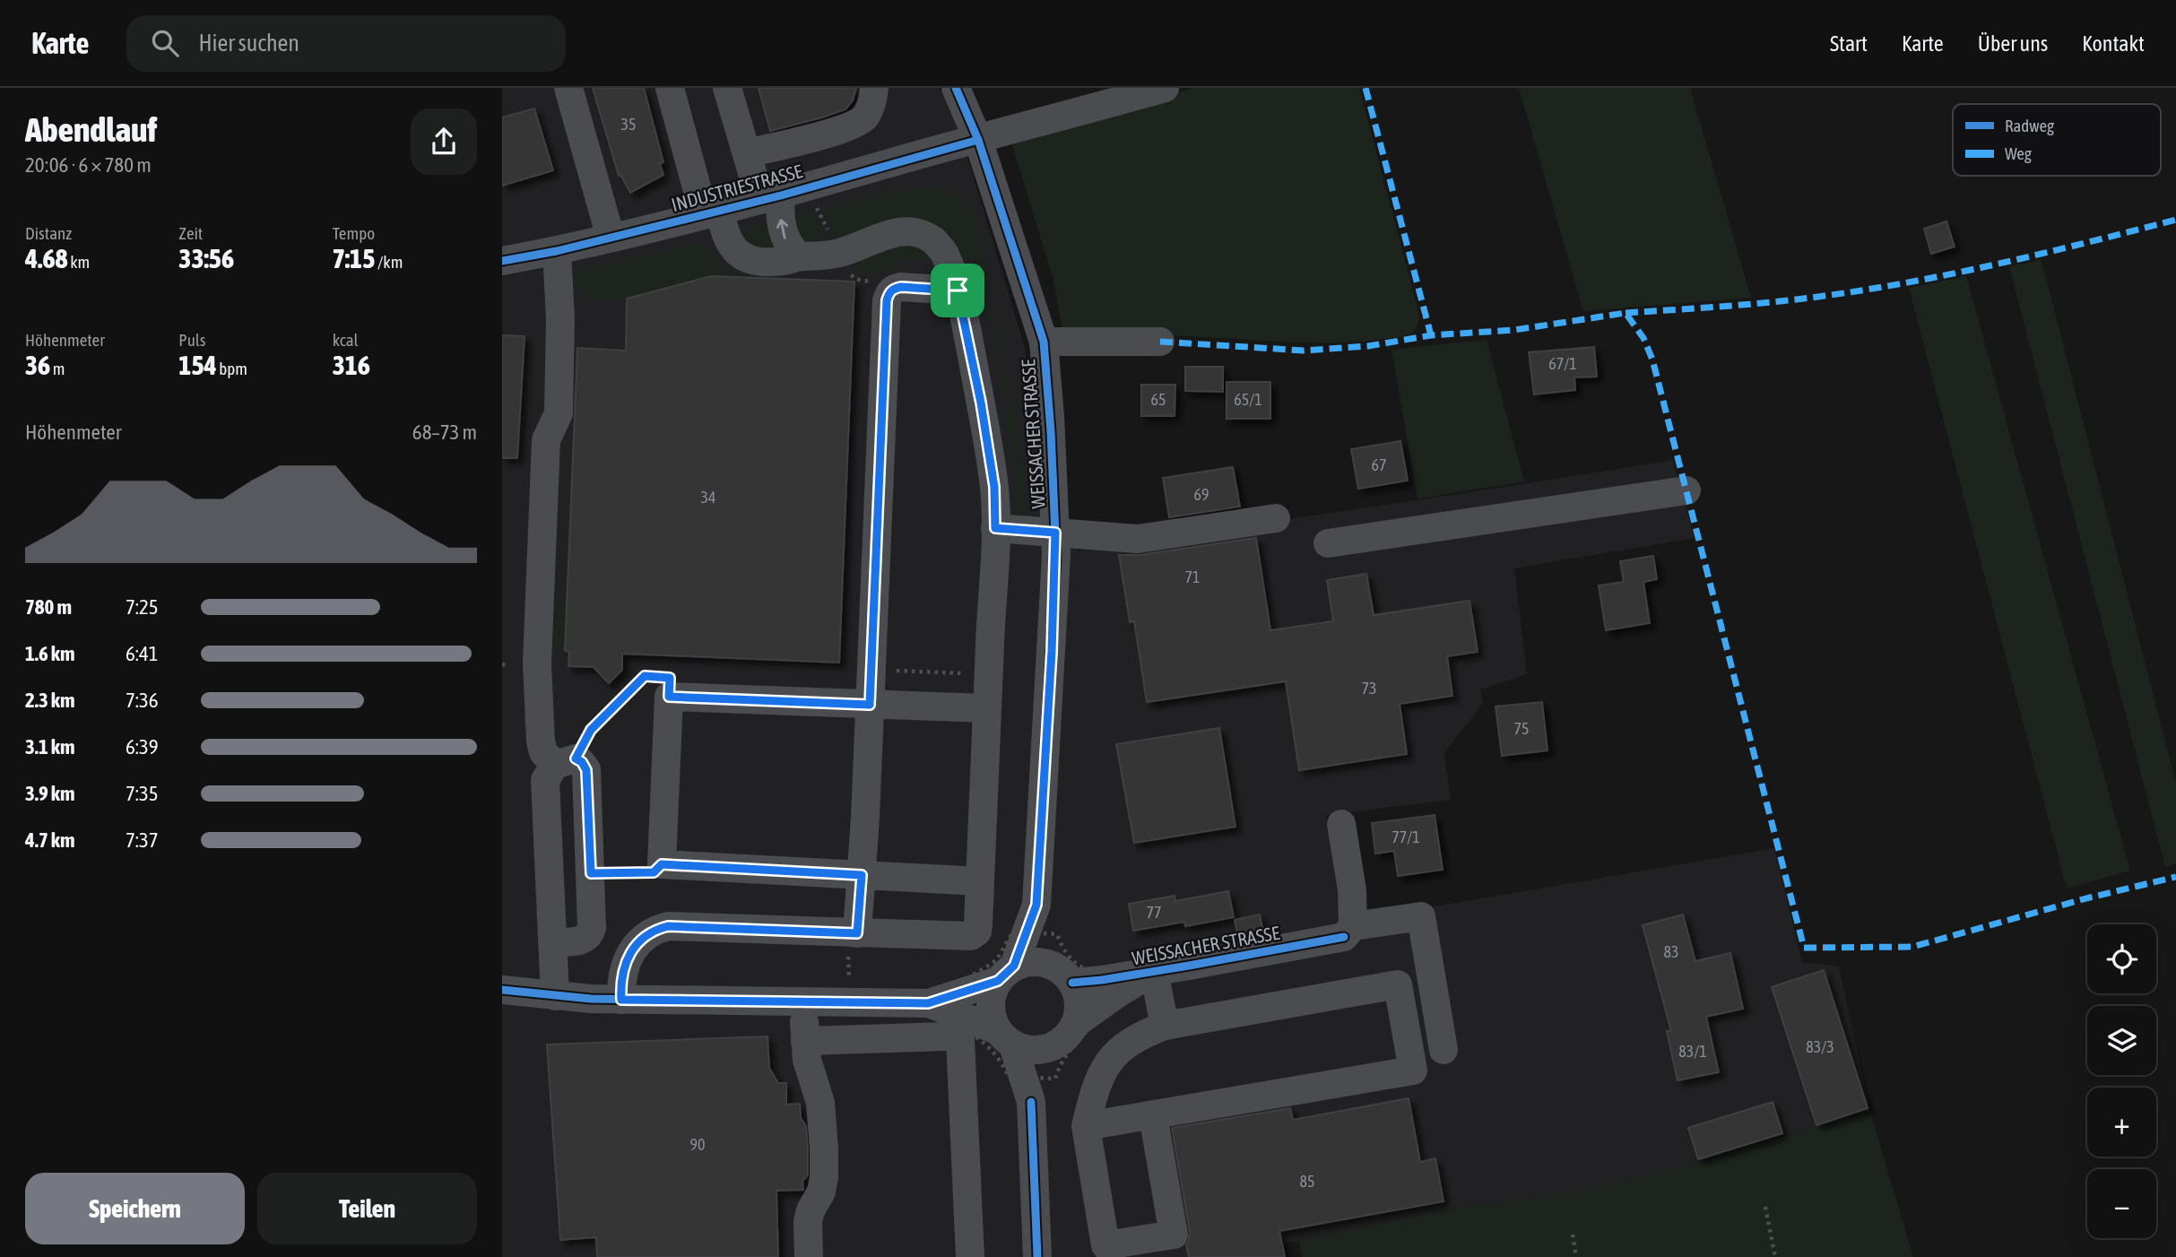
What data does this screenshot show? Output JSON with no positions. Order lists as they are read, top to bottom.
{
  "streets": {
    "street": ["INDUSTRIESTRASSE", "WEISSACHER STRASSE"]
  },
  "crossings": [
    ["INDUSTRIESTRASSE", "WEISSACHER STRASSE"]
  ],
  "house_numbers": [
    "35",
    "67/1",
    "65",
    "65/1",
    "67",
    "69",
    "34",
    "71",
    "73",
    "75",
    "77/1",
    "77",
    "83",
    "83/3",
    "83/1",
    "90",
    "85"
  ],
  "legend": ["Radweg", "Weg"],
  "page": {
    "header": "Karte",
    "search": "Hier suchen",
    "nav": [
      "Start",
      "Karte",
      "Über uns",
      "Kontakt"
    ],
    "heading": ["Abendlauf", "20:06 · 6 × 780 m"],
    "stats": [
      ["Distanz", "4.68 km"],
      ["Zeit", "33:56"],
      ["Tempo", "7:15 /km"],
      ["Höhenmeter", "36 m"],
      ["Puls", "154 bpm"],
      ["kcal", "316"]
    ],
    "chart": ["Höhenmeter", "68–73 m"],
    "list": [
      {
        "name": "780 m",
        "note": "7:25"
      },
      {
        "name": "1.6 km",
        "note": "6:41"
      },
      {
        "name": "2.3 km",
        "note": "7:36"
      },
      {
        "name": "3.1 km",
        "note": "6:39"
      },
      {
        "name": "3.9 km",
        "note": "7:35"
      },
      {
        "name": "4.7 km",
        "note": "7:37"
      }
    ],
    "map_buttons": ["+", "−"],
    "buttons": ["Speichern", "Teilen"]
  }
}
